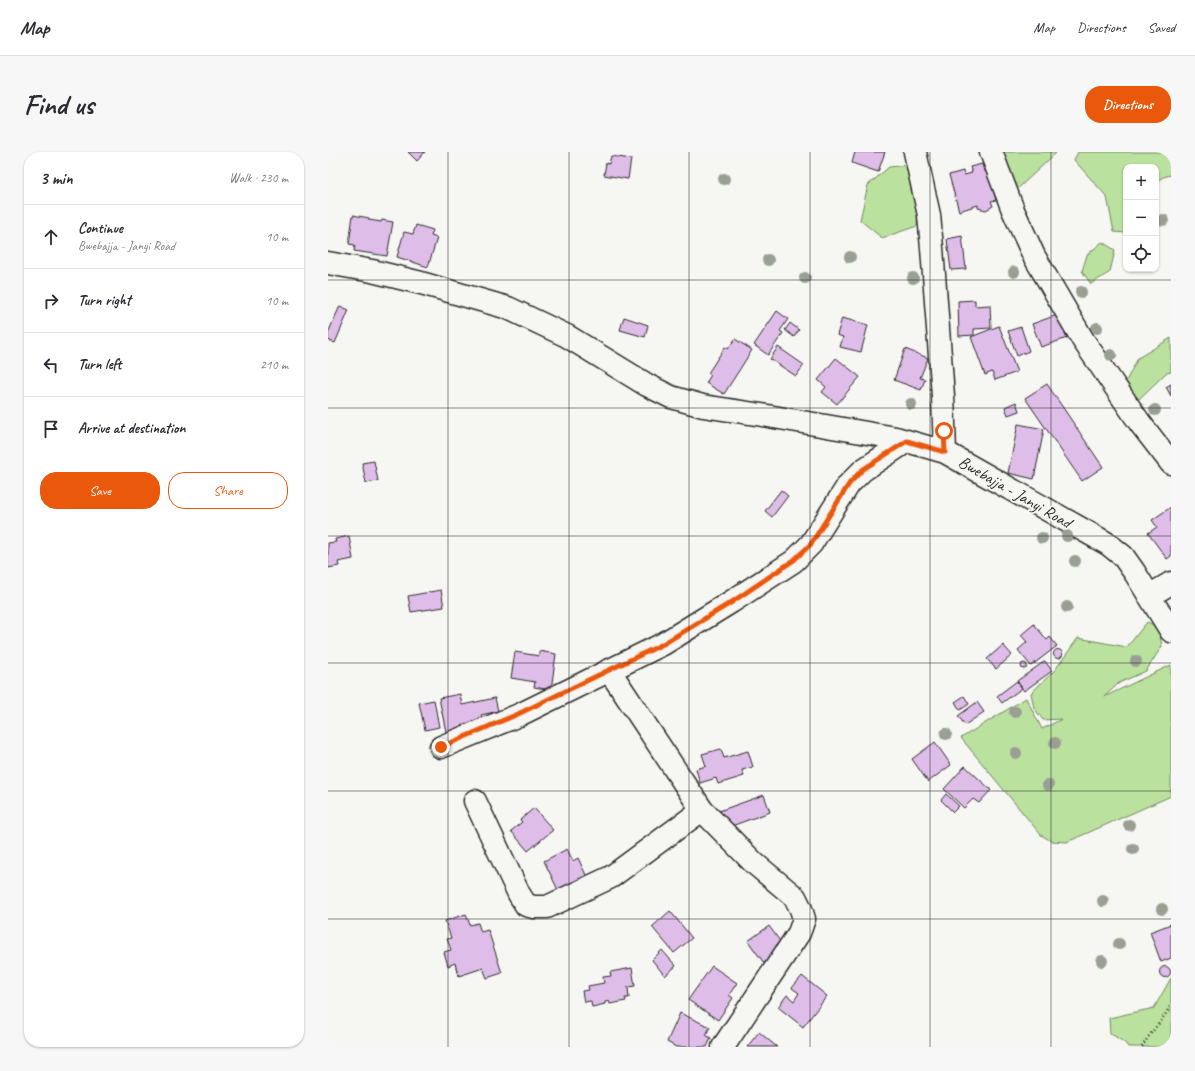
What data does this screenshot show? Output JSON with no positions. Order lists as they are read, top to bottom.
{
  "streets": {
    "street": ["Bwebajja - Janyi Road"]
  },
  "page": {
    "header": "Map",
    "nav": ["Map", "Directions", "Saved"],
    "buttons": [
      "Directions",
      ["Save", "Share"]
    ],
    "title": "Find us",
    "heading": ["3 min", "Walk · 230 m"],
    "map_buttons": ["+", "−"],
    "list": [
      ["Continue", "Bwebajja - Janyi Road", "10 m"],
      ["Turn right", "10 m"],
      ["Turn left", "210 m"],
      "Arrive at destination"
    ]
  }
}
